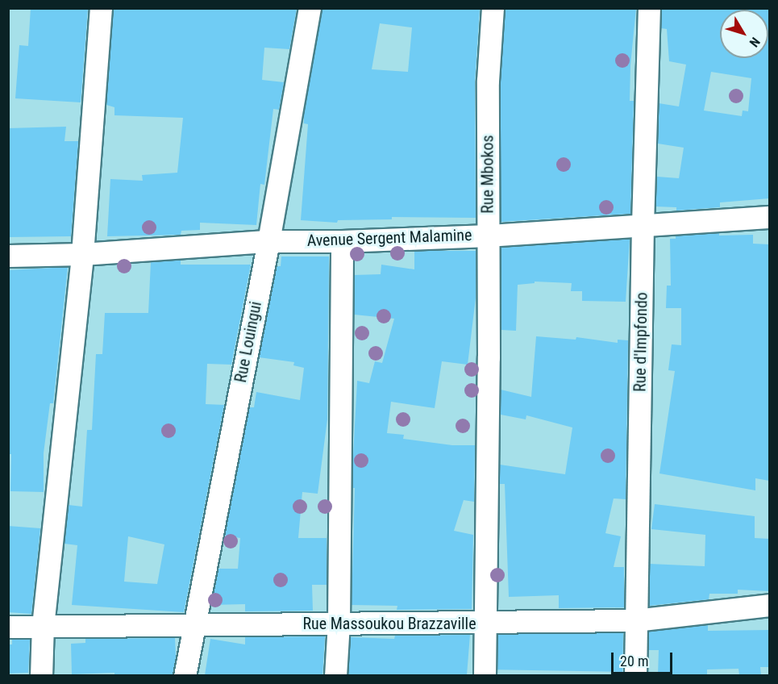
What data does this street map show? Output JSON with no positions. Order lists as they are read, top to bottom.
{
  "streets": {
    "street": [
      "Rue Mbokos",
      "Avenue Sergent Malamine",
      "Rue Louingui",
      "Rue d'Impfondo",
      "Rue Massoukou Brazzaville"
    ]
  },
  "crossings": [
    ["Rue Mbokos", "Avenue Sergent Malamine"],
    ["Rue Mbokos", "Rue Massoukou Brazzaville"],
    ["Avenue Sergent Malamine", "Rue Louingui"],
    ["Avenue Sergent Malamine", "Rue d'Impfondo"],
    ["Rue Louingui", "Rue Massoukou Brazzaville"],
    ["Rue d'Impfondo", "Rue Massoukou Brazzaville"]
  ],
  "scale_bar": "20 m",
  "north": "bottom right"
}
